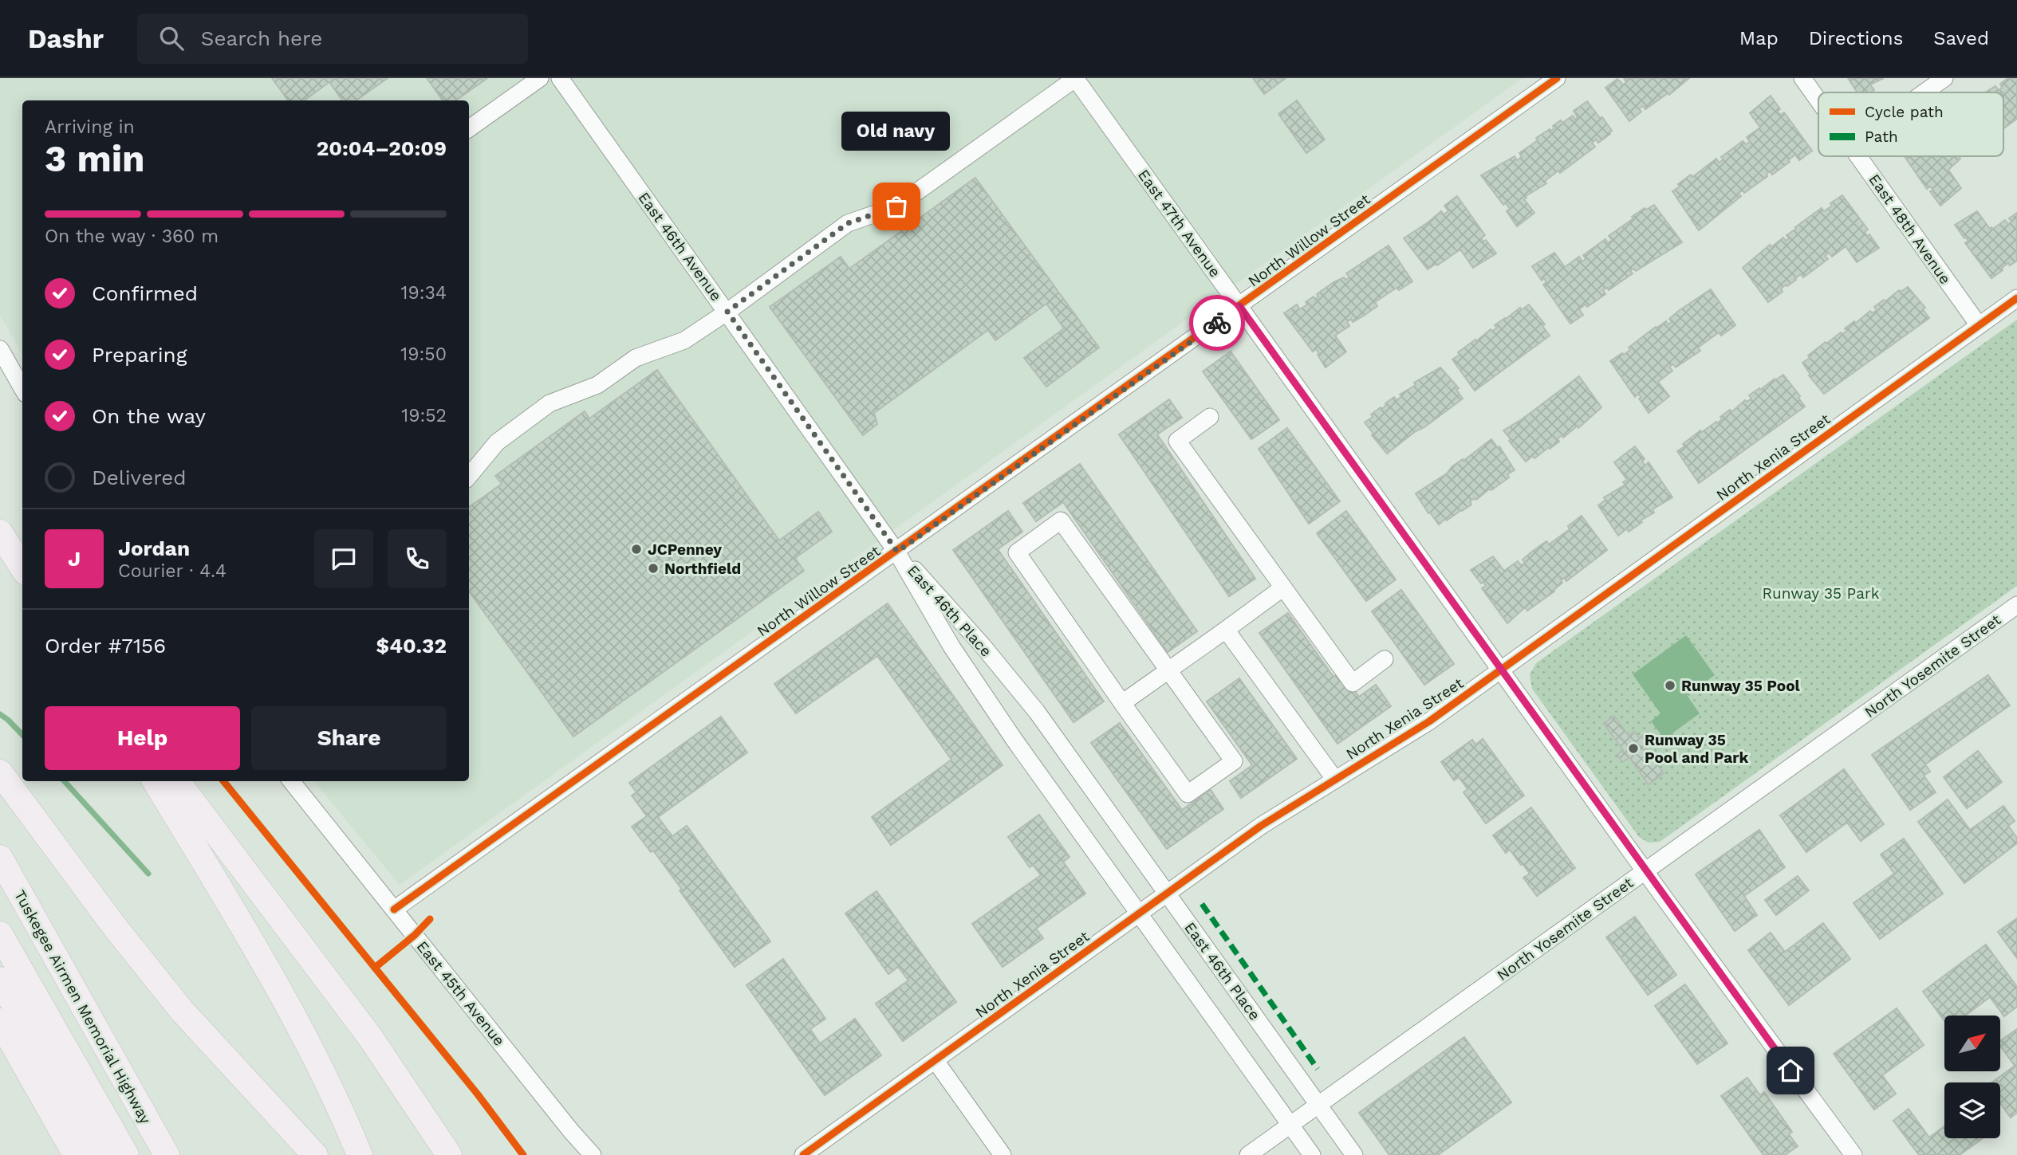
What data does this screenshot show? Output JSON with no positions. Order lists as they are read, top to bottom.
{
  "streets": {
    "highway": ["Tuskegee Airmen Memorial Highway"],
    "street": [
      "East 47th Avenue",
      "East 48th Avenue",
      "North Willow Street",
      "East 46th Avenue",
      "North Xenia Street",
      "East 46th Place",
      "North Yosemite Street",
      "East 45th Avenue"
    ]
  },
  "crossings": [
    ["East 47th Avenue", "North Willow Street"],
    ["East 47th Avenue", "North Xenia Street"],
    ["East 47th Avenue", "North Yosemite Street"],
    ["East 48th Avenue", "North Xenia Street"],
    ["North Willow Street", "East 46th Avenue"],
    ["North Willow Street", "East 46th Place"],
    ["North Willow Street", "East 45th Avenue"],
    ["East 46th Avenue", "East 46th Place"],
    ["North Xenia Street", "East 46th Place"],
    ["East 46th Place", "North Yosemite Street"]
  ],
  "parks": ["Runway 35 Park"],
  "places": [
    "Old navy",
    "JCPenney",
    "Northfield",
    "Runway 35 Pool",
    "Runway 35 Pool and Park"
  ],
  "legend": ["Cycle path", "Path"],
  "north": "top right",
  "page": {
    "header": "Dashr",
    "search": "Search here",
    "nav": ["Map", "Directions", "Saved"],
    "heading": ["3 min", "Arriving in", "20:04–20:09"],
    "panel": [
      "Jordan",
      "Courier · 4.4",
      "Order #7156",
      "$40.32"
    ],
    "bubble": "Old navy",
    "bar": "On the way · 360 m",
    "list": [
      ["Confirmed", "19:34"],
      ["Preparing", "19:50"],
      ["On the way", "19:52"],
      "Delivered"
    ],
    "round": "J",
    "buttons": ["Help", "Share"]
  }
}
